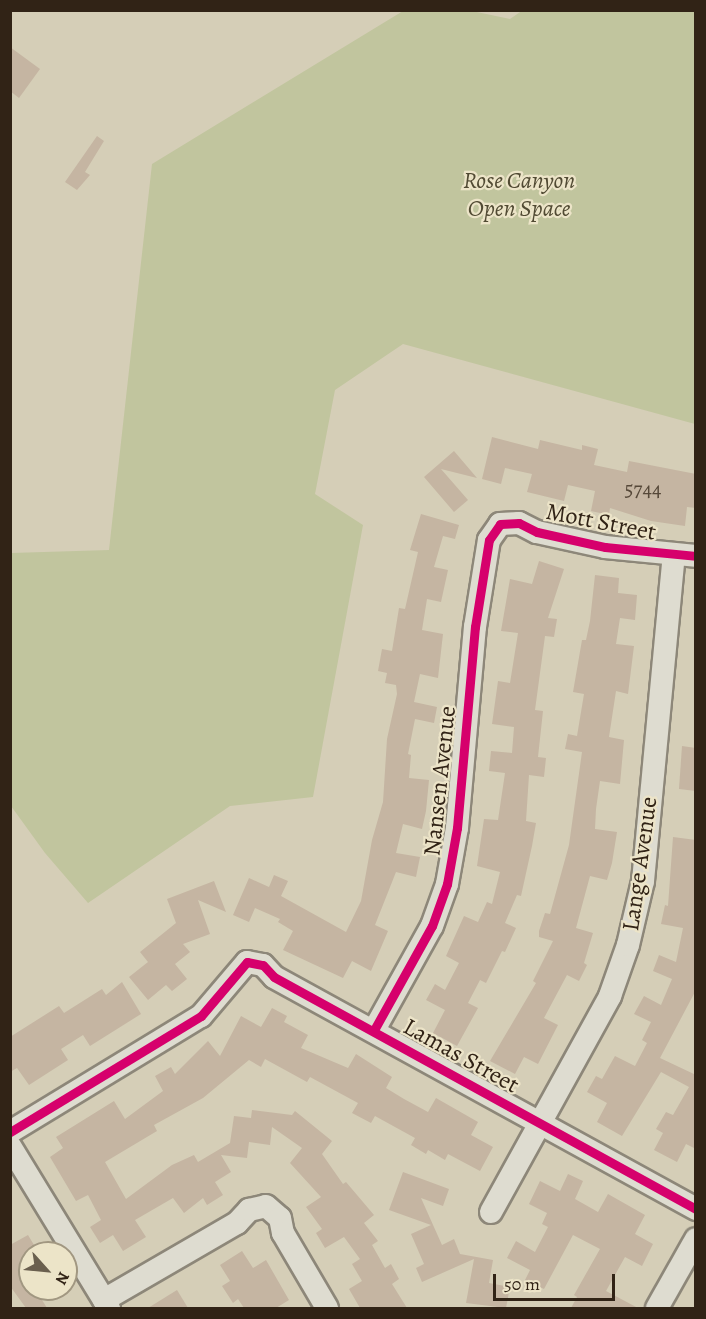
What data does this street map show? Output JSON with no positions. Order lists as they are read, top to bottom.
{
  "streets": {
    "street": [
      "Mott Street",
      "Nansen Avenue",
      "Lange Avenue",
      "Lamas Street"
    ]
  },
  "crossings": [
    ["Mott Street", "Nansen Avenue"],
    ["Mott Street", "Lange Avenue"],
    ["Nansen Avenue", "Lamas Street"],
    ["Lange Avenue", "Lamas Street"]
  ],
  "parks": ["Rose Canyon Open Space"],
  "house_numbers": ["5744"],
  "scale_bar": "50 m",
  "north": "bottom right"
}
